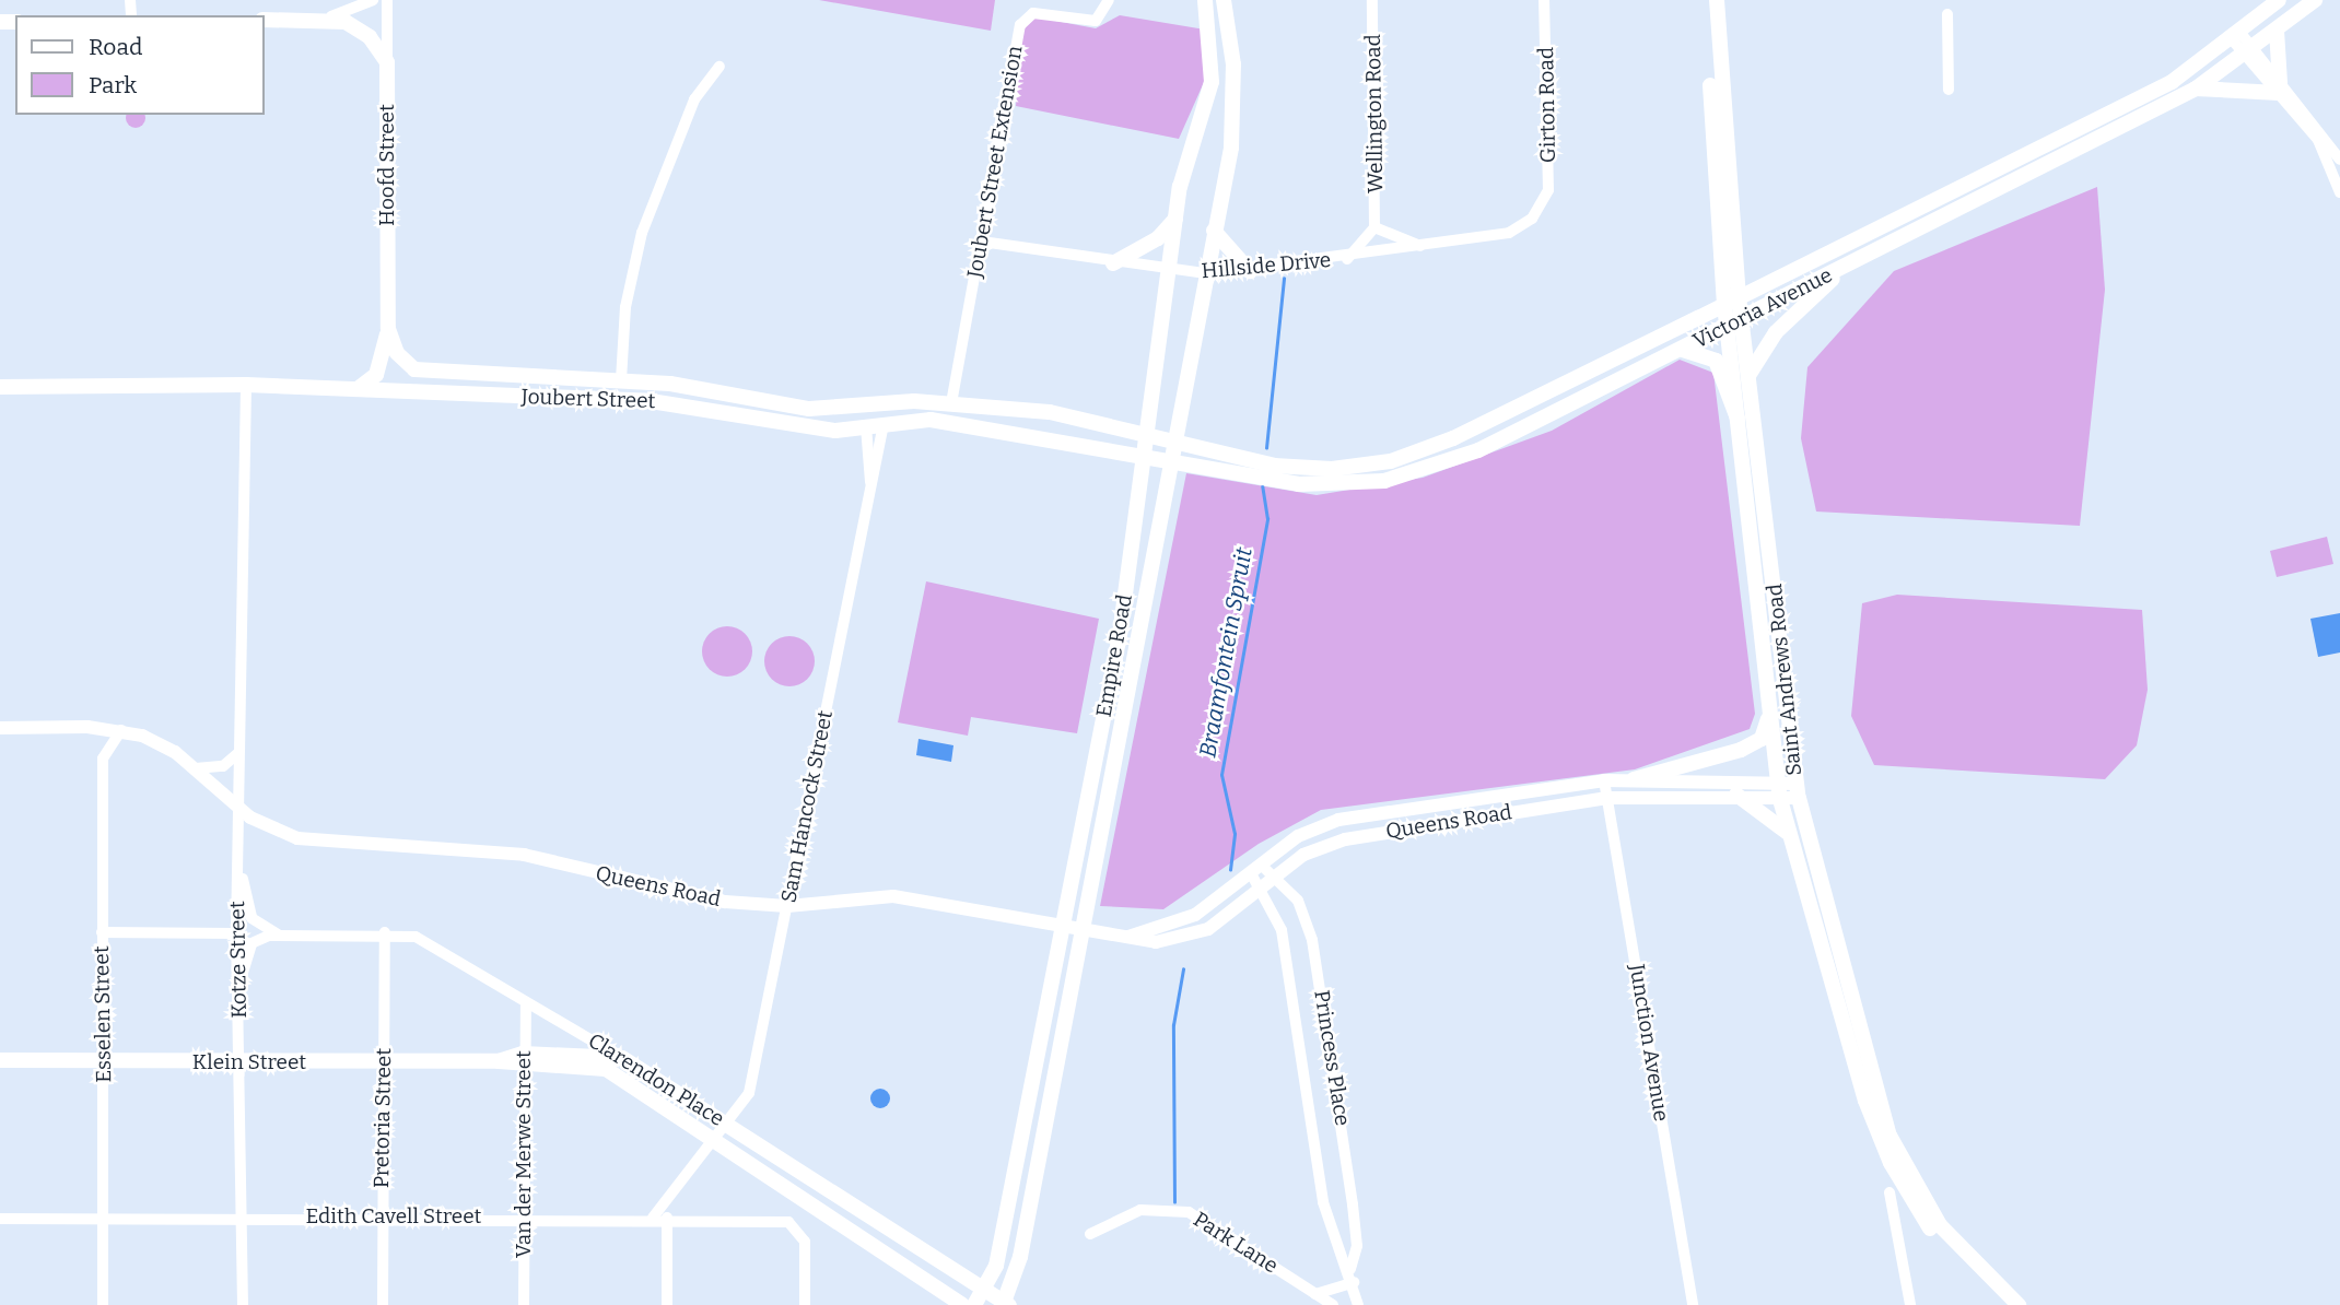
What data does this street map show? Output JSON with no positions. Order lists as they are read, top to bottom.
{
  "streets": {
    "main road": [
      "Hoofd Street",
      "Victoria Avenue",
      "Joubert Street",
      "Empire Road",
      "Saint Andrews Road",
      "Klein Street",
      "Clarendon Place"
    ],
    "street": [
      "Girton Road",
      "Wellington Road",
      "Joubert Street Extension",
      "Hillside Drive",
      "Sam Hancock Street",
      "Queens Road",
      "Kotze Street",
      "Esselen Street",
      "Junction Avenue",
      "Princess Place",
      "Pretoria Street",
      "Van der Merwe Street",
      "Edith Cavell Street",
      "Park Lane"
    ]
  },
  "crossings": [
    ["Girton Road", "Hillside Drive"],
    ["Joubert Street Extension", "Hillside Drive"],
    ["Joubert Street Extension", "Joubert Street"],
    ["Hoofd Street", "Joubert Street"],
    ["Hillside Drive", "Empire Road"],
    ["Victoria Avenue", "Joubert Street"],
    ["Victoria Avenue", "Empire Road"],
    ["Victoria Avenue", "Saint Andrews Road"],
    ["Joubert Street", "Empire Road"],
    ["Joubert Street", "Sam Hancock Street"],
    ["Joubert Street", "Kotze Street"],
    ["Empire Road", "Queens Road"],
    ["Empire Road", "Clarendon Place"],
    ["Saint Andrews Road", "Queens Road"],
    ["Sam Hancock Street", "Queens Road"],
    ["Sam Hancock Street", "Clarendon Place"],
    ["Sam Hancock Street", "Edith Cavell Street"],
    ["Queens Road", "Kotze Street"],
    ["Queens Road", "Esselen Street"],
    ["Queens Road", "Junction Avenue"],
    ["Queens Road", "Princess Place"],
    ["Kotze Street", "Klein Street"],
    ["Kotze Street", "Edith Cavell Street"],
    ["Esselen Street", "Klein Street"],
    ["Esselen Street", "Edith Cavell Street"],
    ["Klein Street", "Clarendon Place"],
    ["Klein Street", "Pretoria Street"],
    ["Klein Street", "Van der Merwe Street"],
    ["Clarendon Place", "Pretoria Street"],
    ["Clarendon Place", "Van der Merwe Street"],
    ["Pretoria Street", "Edith Cavell Street"],
    ["Van der Merwe Street", "Edith Cavell Street"]
  ],
  "water": ["Braamfontein Spruit"],
  "legend": ["Road", "Park"]
}
